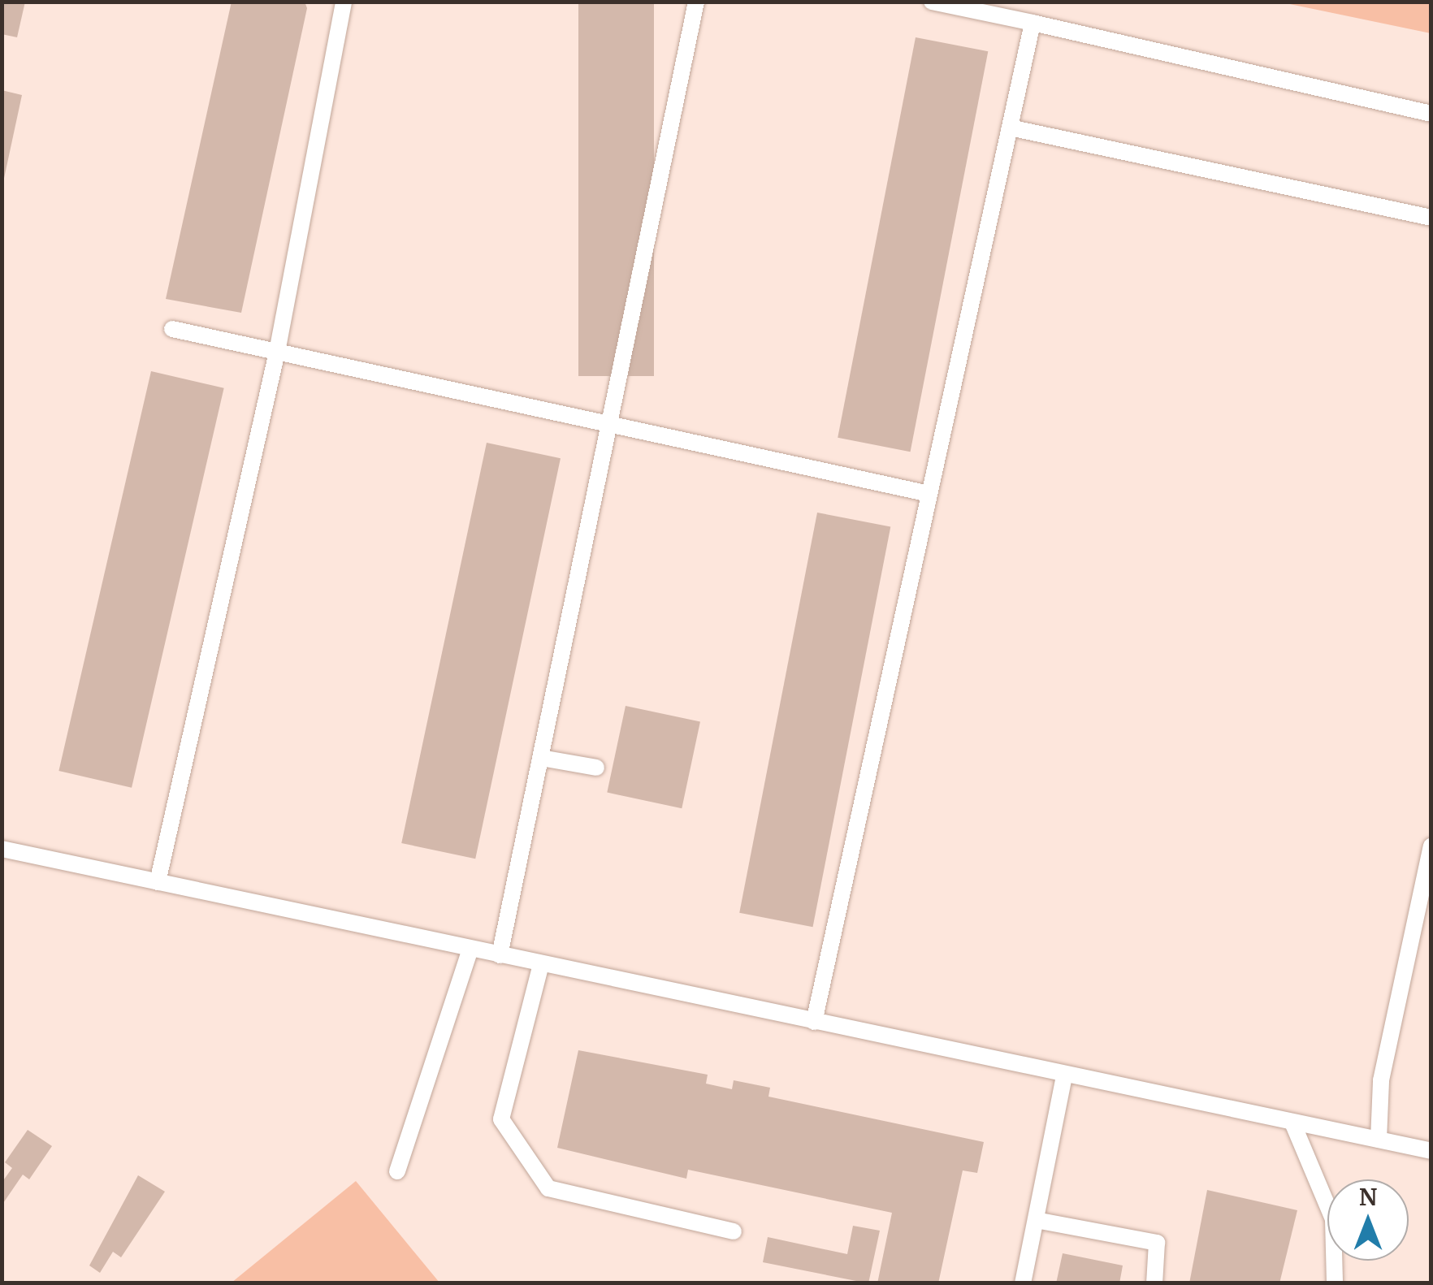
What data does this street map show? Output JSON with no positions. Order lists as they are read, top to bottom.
{
  "north": "top"
}
